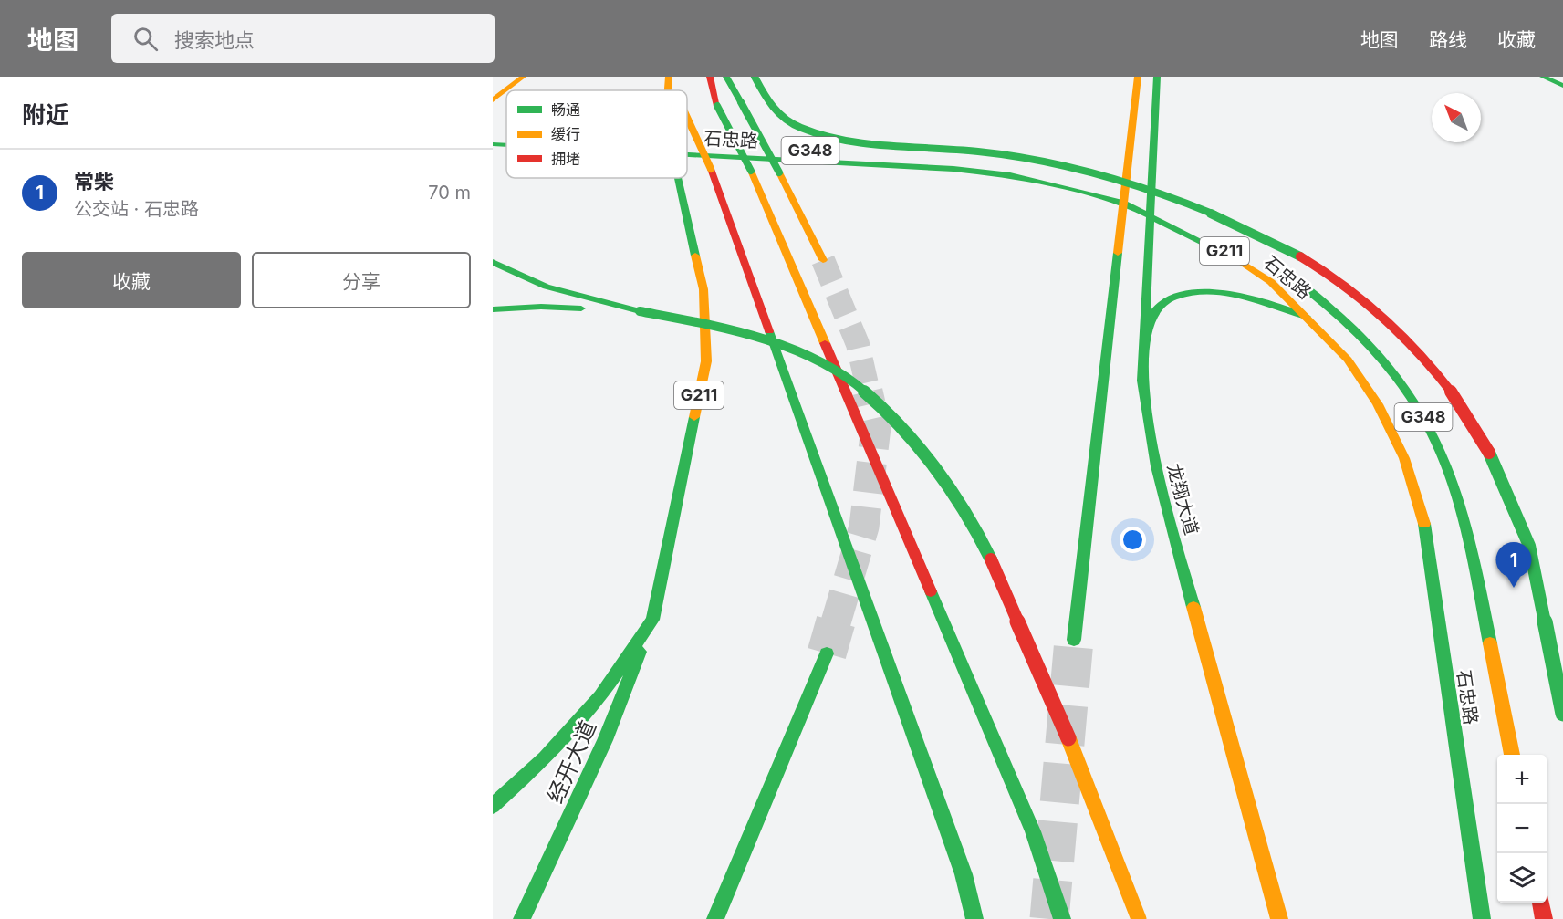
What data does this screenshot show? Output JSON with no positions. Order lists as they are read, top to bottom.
{
  "streets": {
    "main road": [
      "石忠路",
      "G348",
      "G211",
      "龙翔大道",
      "经开大道"
    ]
  },
  "crossings": [
    ["石忠路", "龙翔大道"],
    ["G211", "经开大道"]
  ],
  "legend": ["畅通", "缓行", "拥堵"],
  "north": "top left",
  "page": {
    "header": "地图",
    "search": "搜索地点",
    "nav": ["地图", "路线", "收藏"],
    "heading": "附近",
    "list": [
      {
        "mark": "1",
        "name": "常柴",
        "note": "公交站 · 石忠路",
        "value": "70 m"
      }
    ],
    "buttons": ["收藏", "分享"],
    "pins": "1",
    "map_buttons": ["+", "−"]
  }
}
